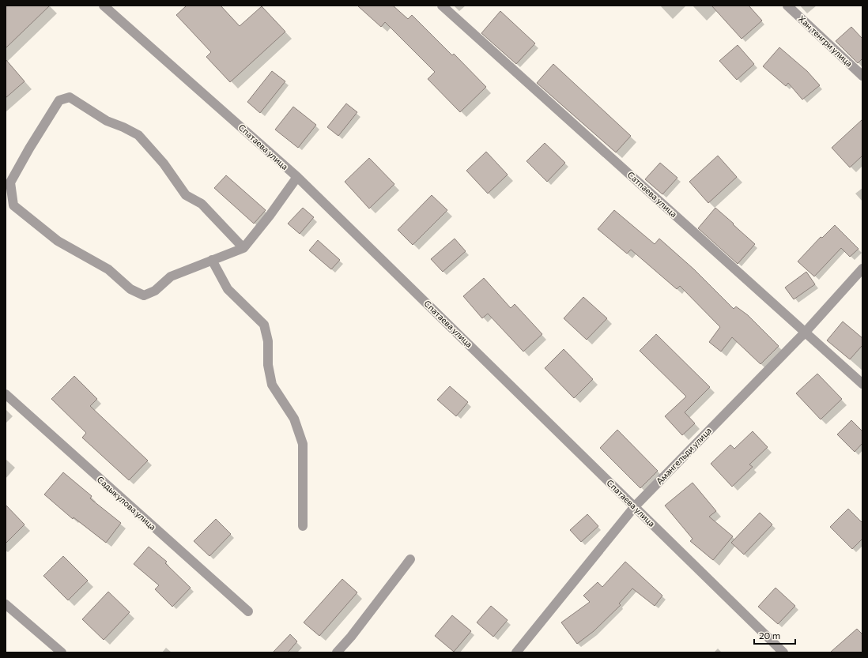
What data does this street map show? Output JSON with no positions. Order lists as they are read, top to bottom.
{
  "streets": {
    "street": [
      "Хан тенгри улица",
      "Спатаева улица",
      "Сатпаева улица",
      "Амангельди улица",
      "Садыкулова улица"
    ]
  },
  "crossings": [
    ["Спатаева улица", "Амангельди улица"],
    ["Сатпаева улица", "Амангельди улица"]
  ],
  "scale_bar": "20 m"
}
